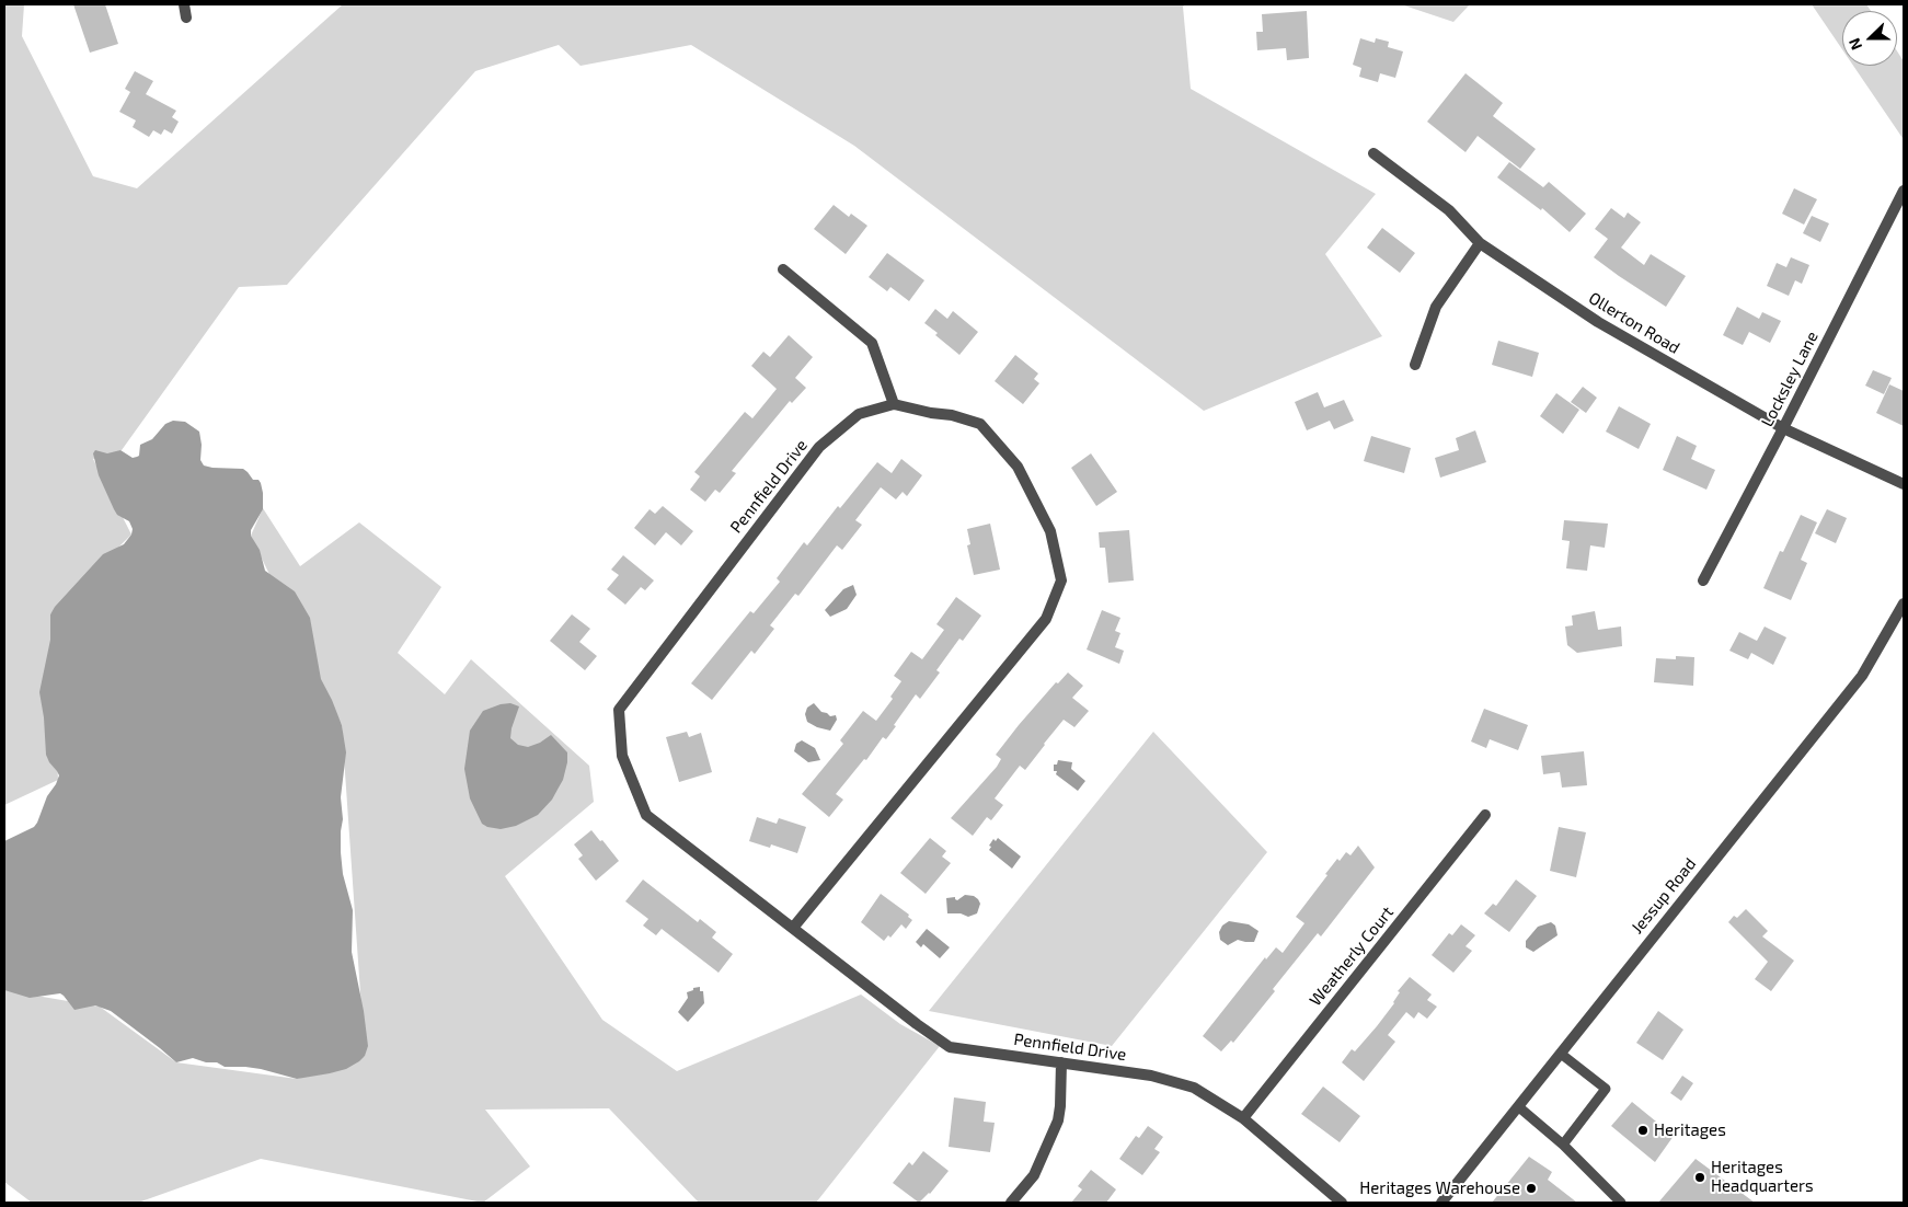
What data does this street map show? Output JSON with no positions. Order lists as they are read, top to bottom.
{
  "streets": {
    "street": [
      "Ollerton Road",
      "Locksley Lane",
      "Pennfield Drive",
      "Jessup Road",
      "Weatherly Court"
    ]
  },
  "crossings": [
    ["Ollerton Road", "Locksley Lane"],
    ["Pennfield Drive", "Weatherly Court"]
  ],
  "places": ["Heritages", "Heritages Headquarters", "Heritages Warehouse"],
  "north": "left"
}
